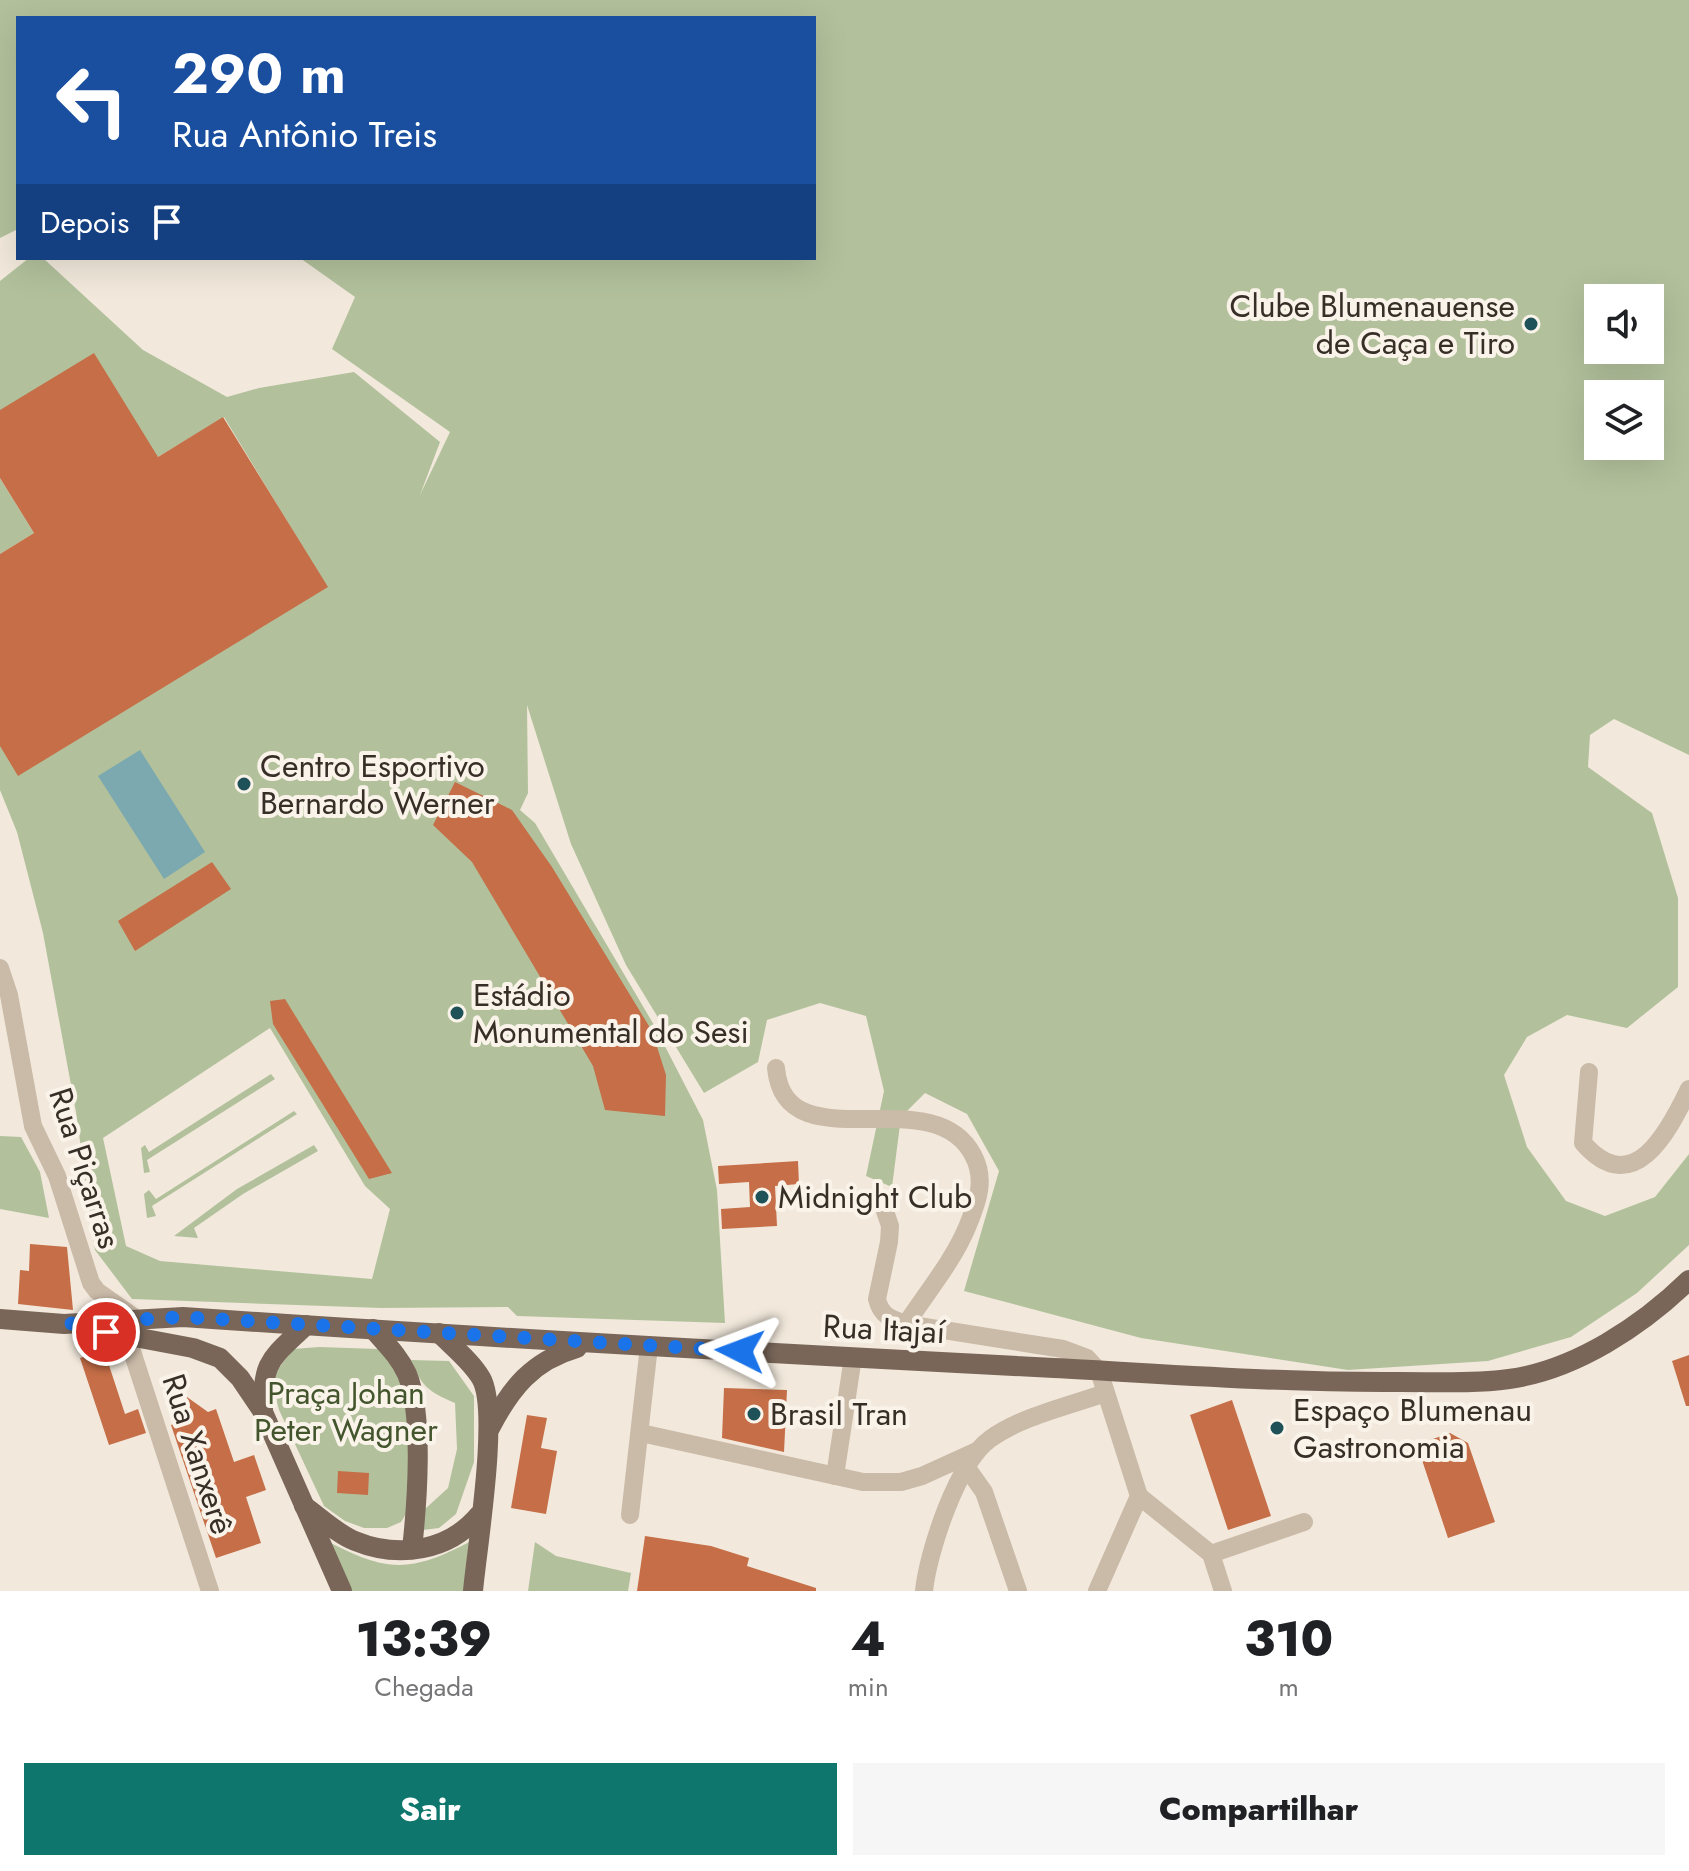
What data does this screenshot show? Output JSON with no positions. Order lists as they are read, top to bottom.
{
  "streets": {
    "main road": ["Rua Itajaí"],
    "street": ["Rua Piçarras", "Rua Xanxerê"]
  },
  "crossings": [
    ["Rua Piçarras", "Rua Itajaí"],
    ["Rua Piçarras", "Rua Xanxerê"],
    ["Rua Itajaí", "Rua Xanxerê"]
  ],
  "parks": ["Praça Johan Peter Wagner"],
  "places": [
    "Clube Blumenauense de Caça e Tiro",
    "Centro Esportivo Bernardo Werner",
    "Estádio Monumental do Sesi",
    "Midnight Club",
    "Brasil Tran",
    "Espaço Blumenau Gastronomia"
  ],
  "page": {
    "turn": ["290 m", "Rua Antônio Treis"],
    "then": "Depois",
    "eta": [
      "13:39",
      "Chegada",
      "4",
      "min",
      "310",
      "m"
    ],
    "buttons": ["Sair", "Compartilhar"]
  }
}
